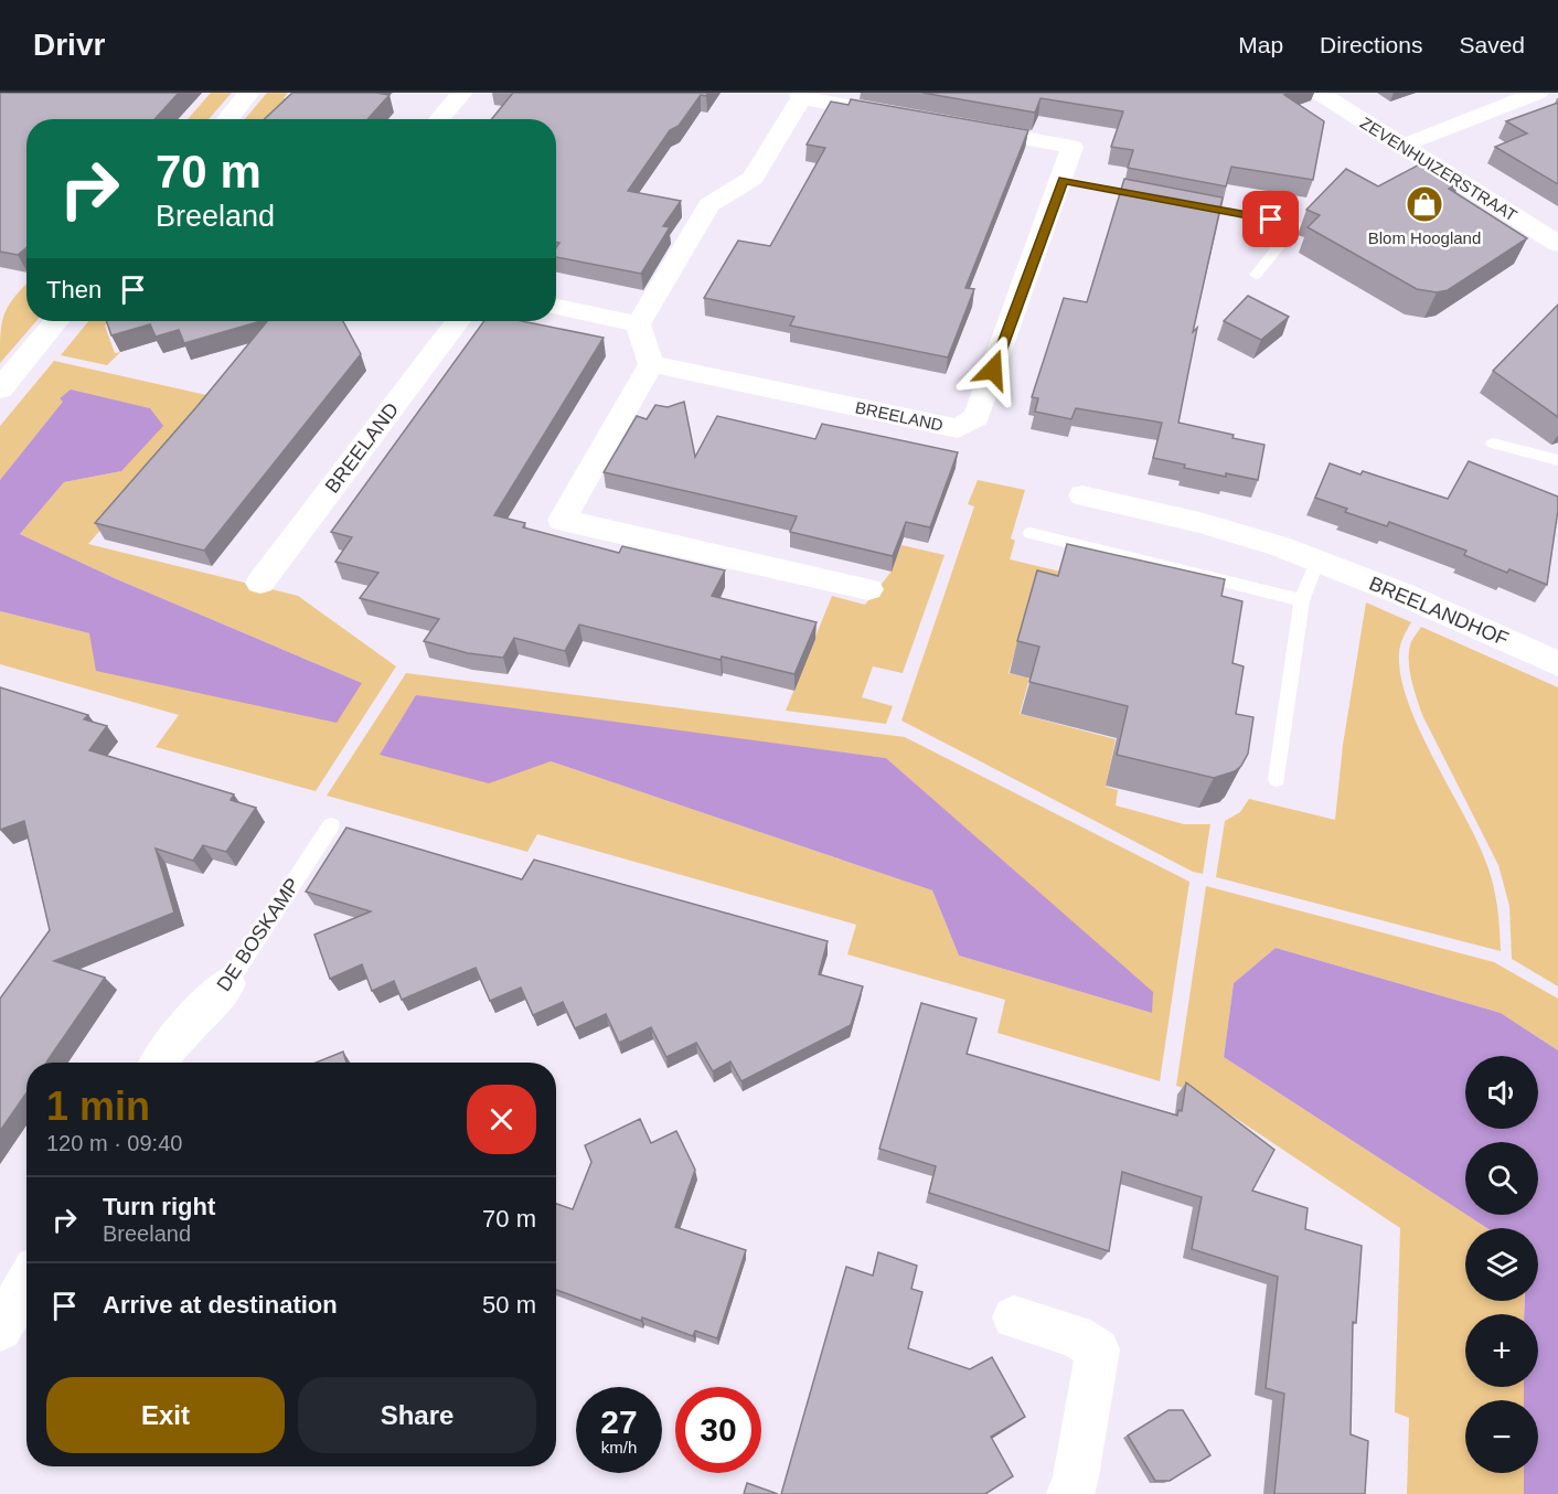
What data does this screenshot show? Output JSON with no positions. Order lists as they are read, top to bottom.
{
  "streets": {
    "street": [
      "ZEVENHUIZERSTRAAT",
      "BREELAND",
      "BREELANDHOF",
      "DE BOSKAMP"
    ]
  },
  "places": {
    "shop": ["Blom Hoogland"]
  },
  "page": {
    "header": "Drivr",
    "nav": ["Map", "Directions", "Saved"],
    "turn": ["70 m", "Breeland"],
    "then": "Then",
    "map_buttons": ["+", "−"],
    "heading": ["1 min", "120 m · 09:40"],
    "list": [
      {
        "name": "Turn right",
        "note": "Breeland",
        "value": "70 m"
      },
      {
        "name": "Arrive at destination",
        "value": "50 m"
      }
    ],
    "buttons": ["Exit", "Share"],
    "speed": "27 km/h",
    "limit": "30"
  }
}
